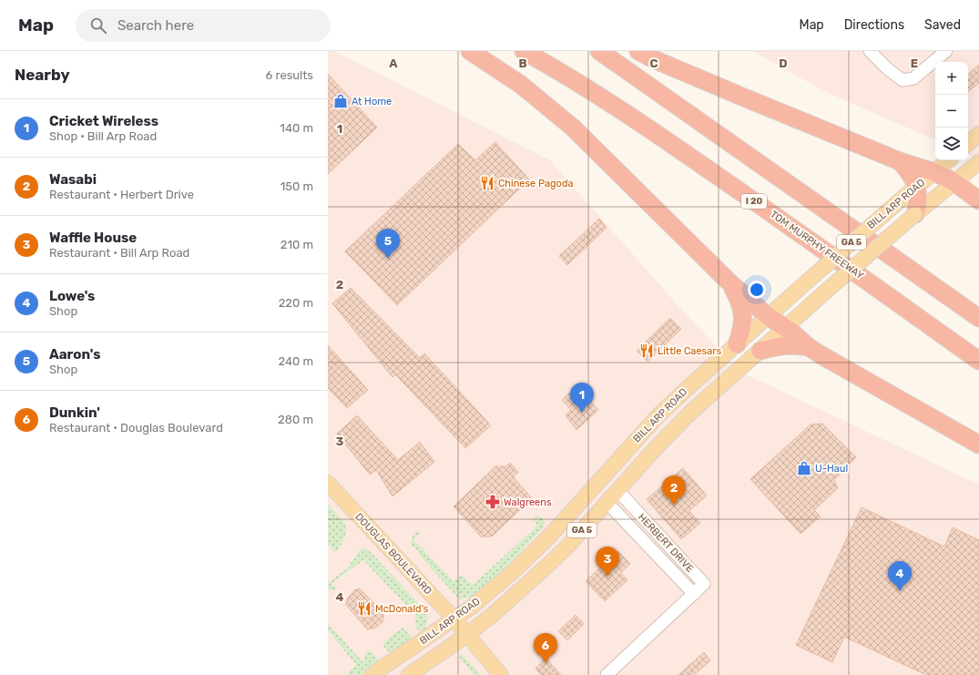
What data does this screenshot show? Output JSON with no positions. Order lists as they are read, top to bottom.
{
  "streets": {
    "highway": ["I 20", "TOM MURPHY FREEWAY"],
    "main road": ["BILL ARP ROAD", "GA 5", "DOUGLAS BOULEVARD"],
    "street": ["HERBERT DRIVE"]
  },
  "crossings": [
    ["BILL ARP ROAD", "HERBERT DRIVE"],
    ["BILL ARP ROAD", "DOUGLAS BOULEVARD"]
  ],
  "places": {
    "shop": ["At Home", "U-Haul"],
    "restaurant": ["Chinese Pagoda", "Little Caesars", "McDonald's"],
    "pharmacy": ["Walgreens"]
  },
  "page": {
    "header": "Map",
    "search": "Search here",
    "nav": ["Map", "Directions", "Saved"],
    "heading": ["Nearby", "6 results"],
    "map_buttons": ["+", "−"],
    "list": [
      {
        "mark": "1",
        "name": "Cricket Wireless",
        "note": "Shop · Bill Arp Road",
        "value": "140 m"
      },
      {
        "mark": "2",
        "name": "Wasabi",
        "note": "Restaurant · Herbert Drive",
        "value": "150 m"
      },
      {
        "mark": "3",
        "name": "Waffle House",
        "note": "Restaurant · Bill Arp Road",
        "value": "210 m"
      },
      {
        "mark": "4",
        "name": "Lowe's",
        "note": "Shop",
        "value": "220 m"
      },
      {
        "mark": "5",
        "name": "Aaron's",
        "note": "Shop",
        "value": "240 m"
      },
      {
        "mark": "6",
        "name": "Dunkin'",
        "note": "Restaurant · Douglas Boulevard",
        "value": "280 m"
      }
    ],
    "pins": [
      "5",
      "1",
      "2",
      "3",
      "4",
      "6"
    ]
  },
  "grid": {
    "columns": [
      "A",
      "B",
      "C",
      "D",
      "E"
    ],
    "rows": [
      "1",
      "2",
      "3",
      "4"
    ]
  }
}
